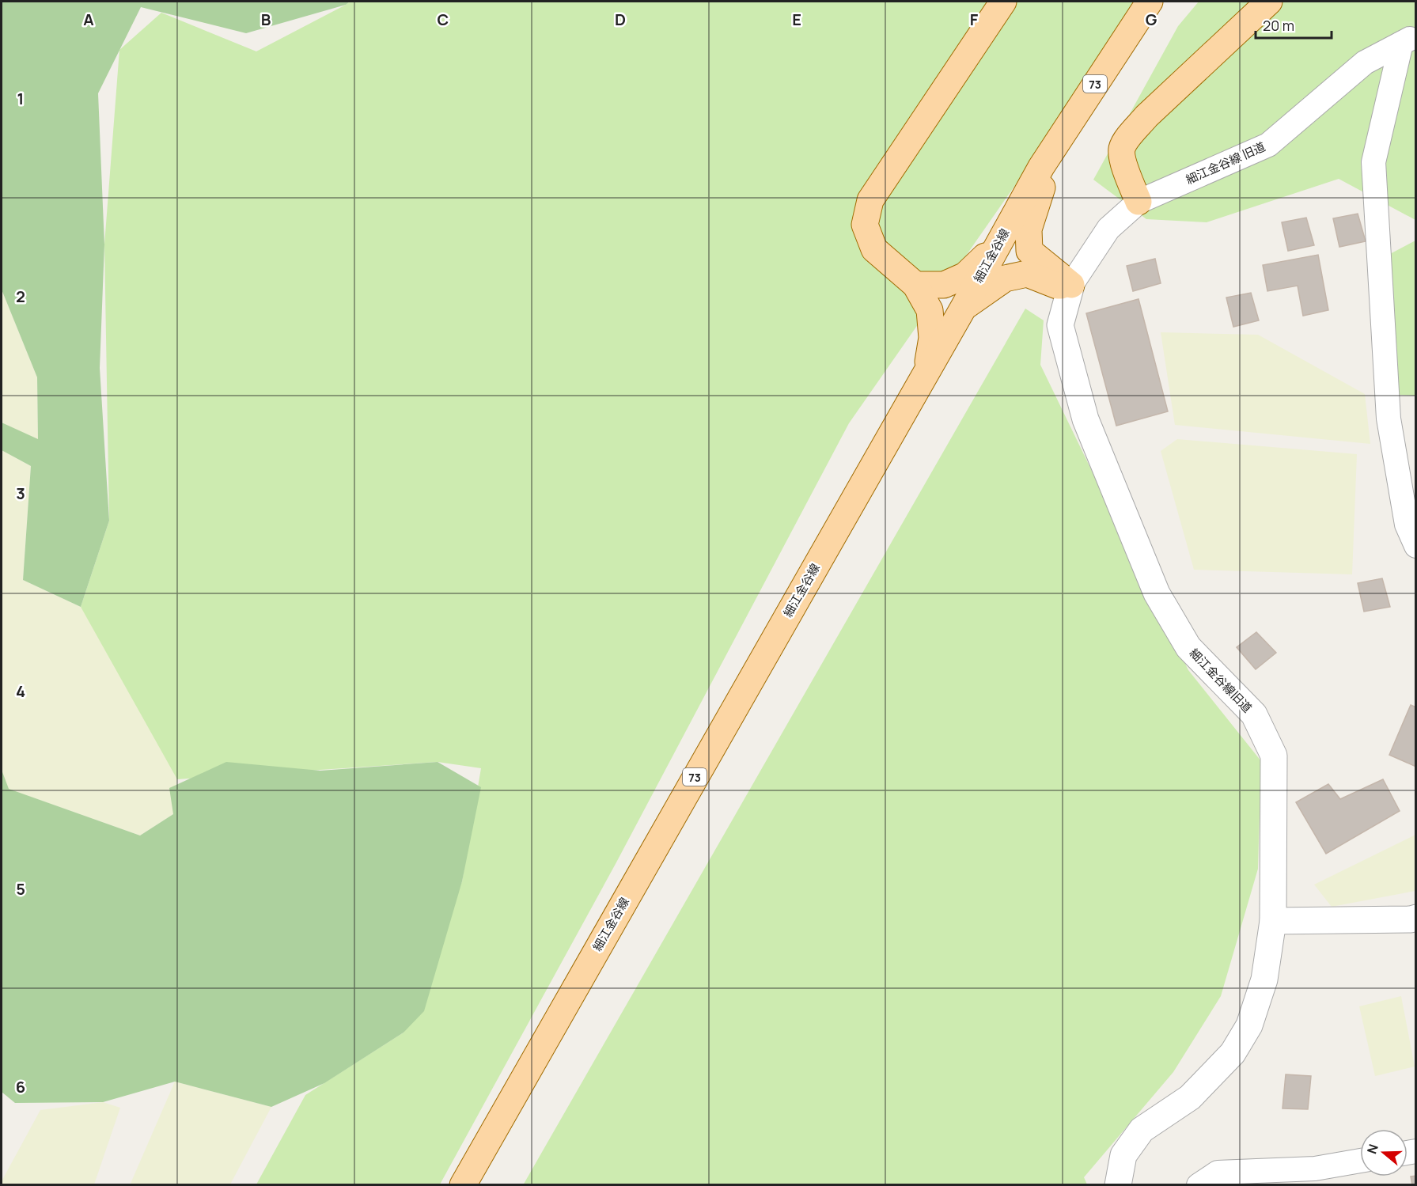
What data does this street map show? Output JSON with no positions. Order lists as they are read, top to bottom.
{
  "streets": {
    "main road": ["73", "細江金谷線"],
    "street": ["細江金谷線 旧道", "細江金谷線旧道"]
  },
  "crossings": [
    ["細江金谷線 旧道", "細江金谷線旧道"]
  ],
  "scale_bar": "20 m",
  "north": "left",
  "grid": {
    "columns": [
      "A",
      "B",
      "C",
      "D",
      "E",
      "F",
      "G"
    ],
    "rows": [
      "1",
      "2",
      "3",
      "4",
      "5",
      "6"
    ]
  }
}
